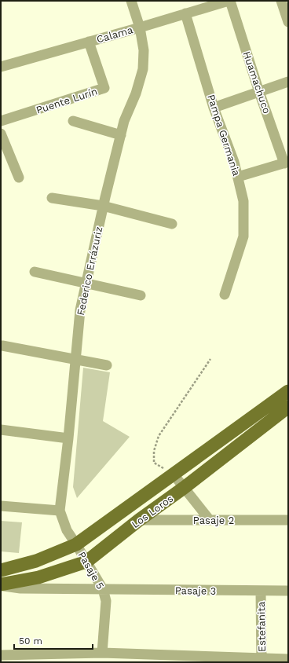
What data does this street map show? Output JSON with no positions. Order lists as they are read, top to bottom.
{
  "streets": {
    "main road": ["Los Loros"],
    "street": [
      "Calama",
      "Huamachuco",
      "Puente Lurín",
      "Pampa Germania",
      "Federico Errázuriz",
      "Pasaje 2",
      "Pasaje 5",
      "Pasaje 3",
      "Estefanita"
    ]
  },
  "crossings": [
    ["Calama", "Huamachuco"],
    ["Calama", "Puente Lurín"],
    ["Calama", "Pampa Germania"],
    ["Calama", "Federico Errázuriz"],
    ["Federico Errázuriz", "Los Loros"],
    ["Federico Errázuriz", "Pasaje 5"],
    ["Los Loros", "Pasaje 2"],
    ["Los Loros", "Pasaje 5"],
    ["Pasaje 5", "Pasaje 3"],
    ["Pasaje 3", "Estefanita"]
  ],
  "scale_bar": "50 m"
}
